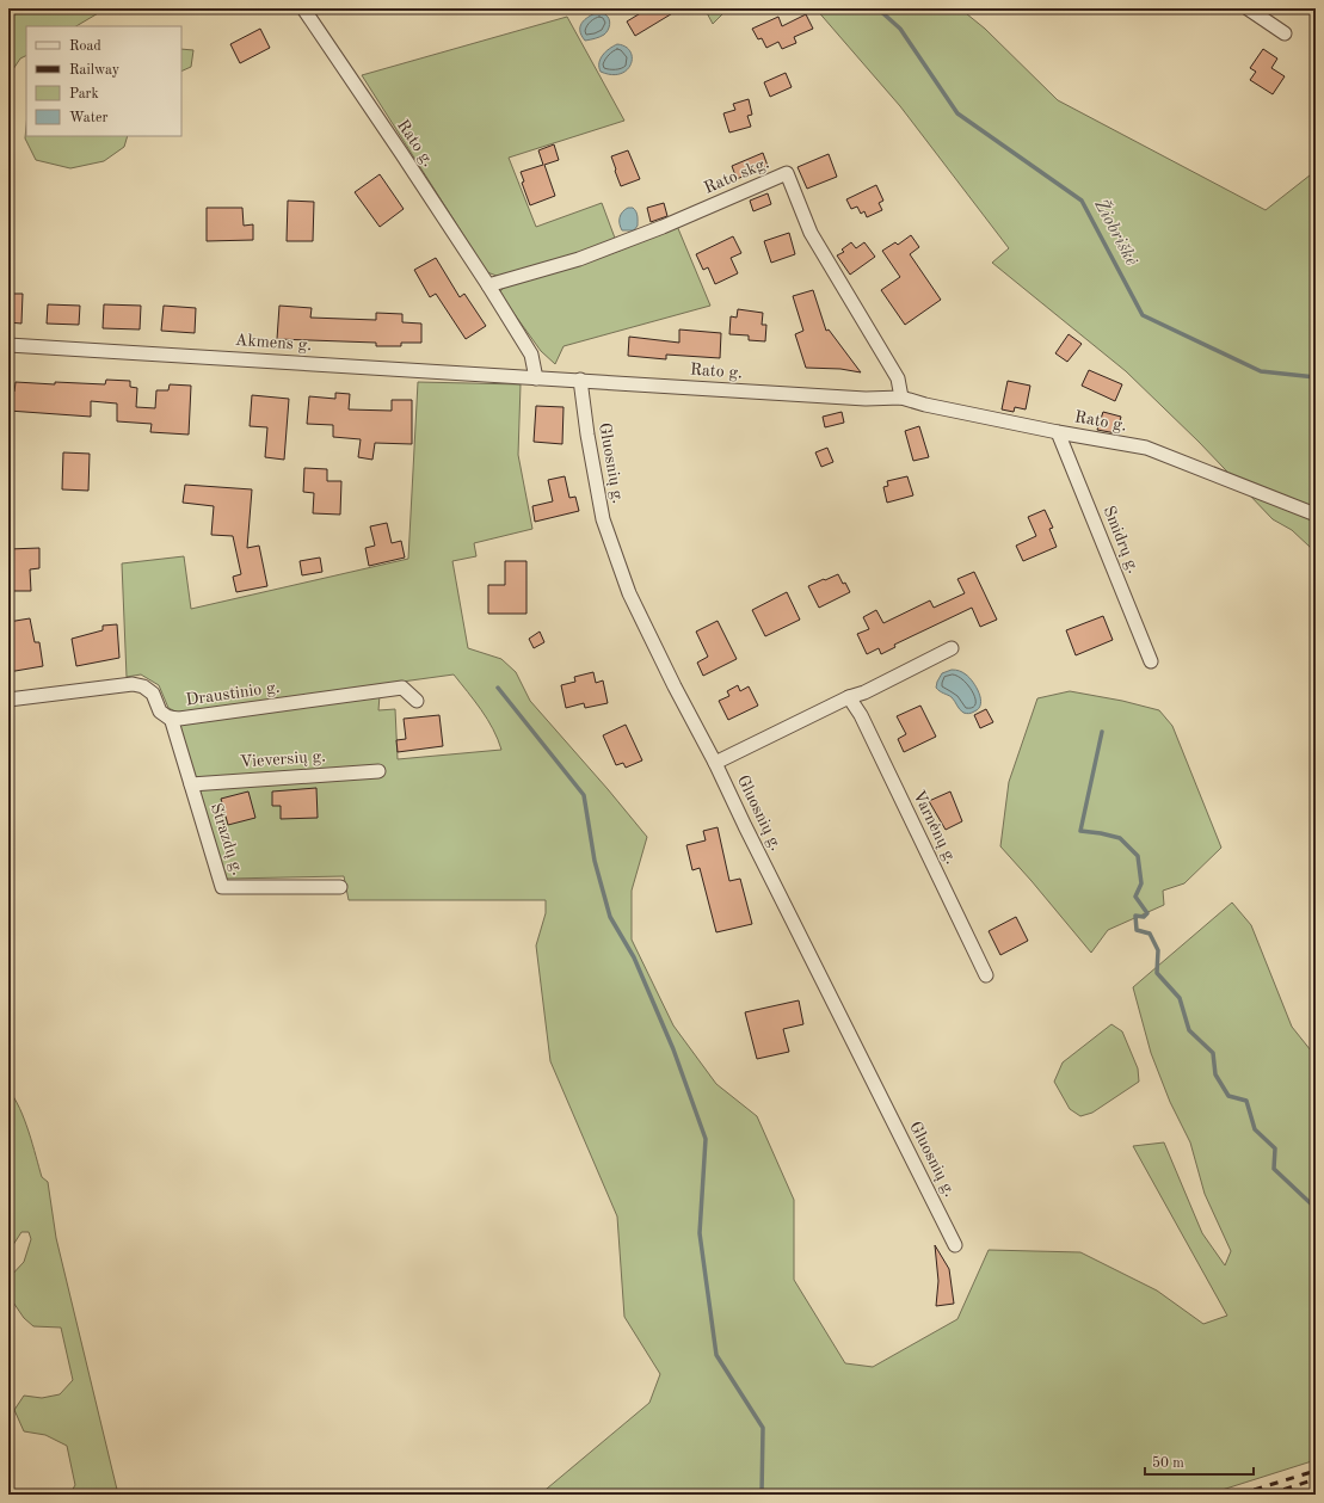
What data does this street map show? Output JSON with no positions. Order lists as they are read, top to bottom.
{
  "streets": {
    "street": [
      "Rato g.",
      "Rato skg.",
      "Akmens g.",
      "Gluosnių g.",
      "Smidrų g.",
      "Draustinio g.",
      "Vieversių g.",
      "Varnėnų g.",
      "Strazdų g."
    ]
  },
  "crossings": [
    ["Rato g.", "Rato skg."],
    ["Rato g.", "Akmens g."],
    ["Rato g.", "Gluosnių g."],
    ["Rato g.", "Smidrų g."],
    ["Draustinio g.", "Strazdų g."],
    ["Vieversių g.", "Strazdų g."]
  ],
  "water": ["Žiobriškė"],
  "legend": [
    "Road",
    "Railway",
    "Park",
    "Water"
  ],
  "scale_bar": "50 m"
}
